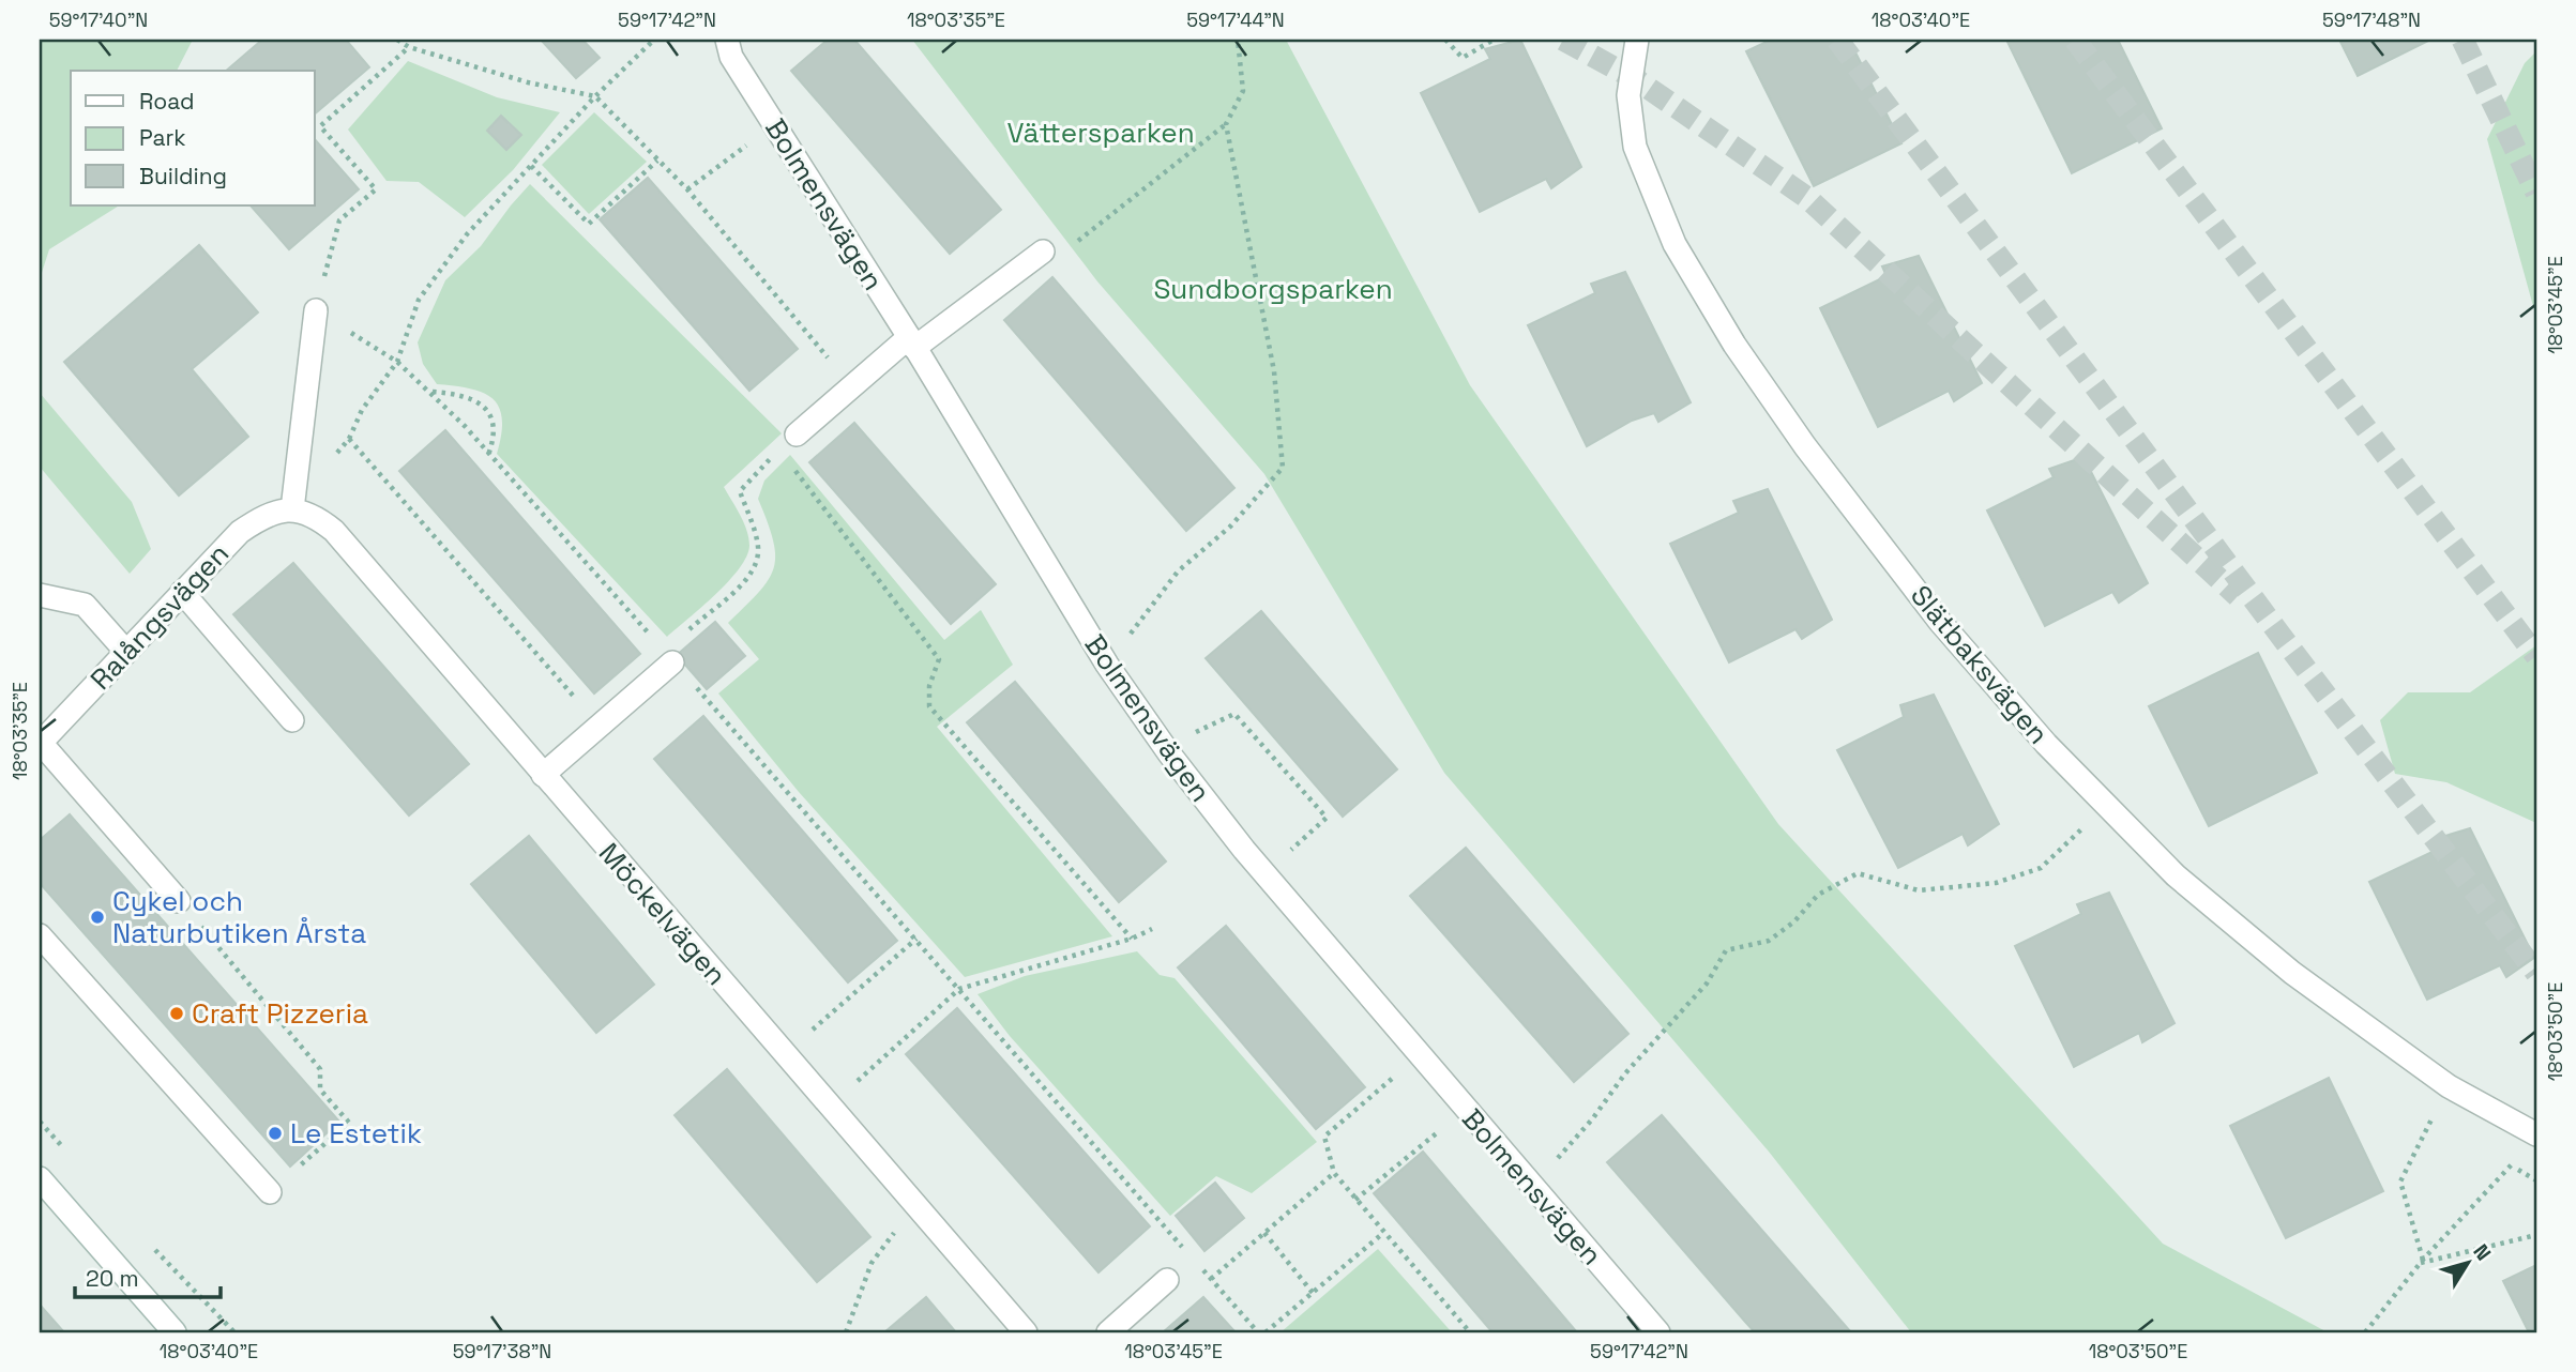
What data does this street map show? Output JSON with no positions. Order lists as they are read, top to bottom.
{
  "streets": {
    "street": [
      "Bolmensvägen",
      "Ralångsvägen",
      "Slätbaksvägen",
      "Möckelvägen"
    ]
  },
  "crossings": [
    ["Ralångsvägen", "Möckelvägen"]
  ],
  "parks": ["Vättersparken", "Sundborgsparken"],
  "places": ["Cykel och Naturbutiken Årsta", "Craft Pizzeria", "Le Estetik"],
  "legend": ["Road", "Park", "Building"],
  "scale_bar": "20 m",
  "north": "top right",
  "coordinates": [
    "59°17'40\"N",
    "59°17'42\"N",
    "18°03'35\"E",
    "59°17'44\"N",
    "18°03'40\"E",
    "59°17'48\"N",
    "18°03'45\"E",
    "18°03'50\"E",
    "59°17'38\"N"
  ]
}
